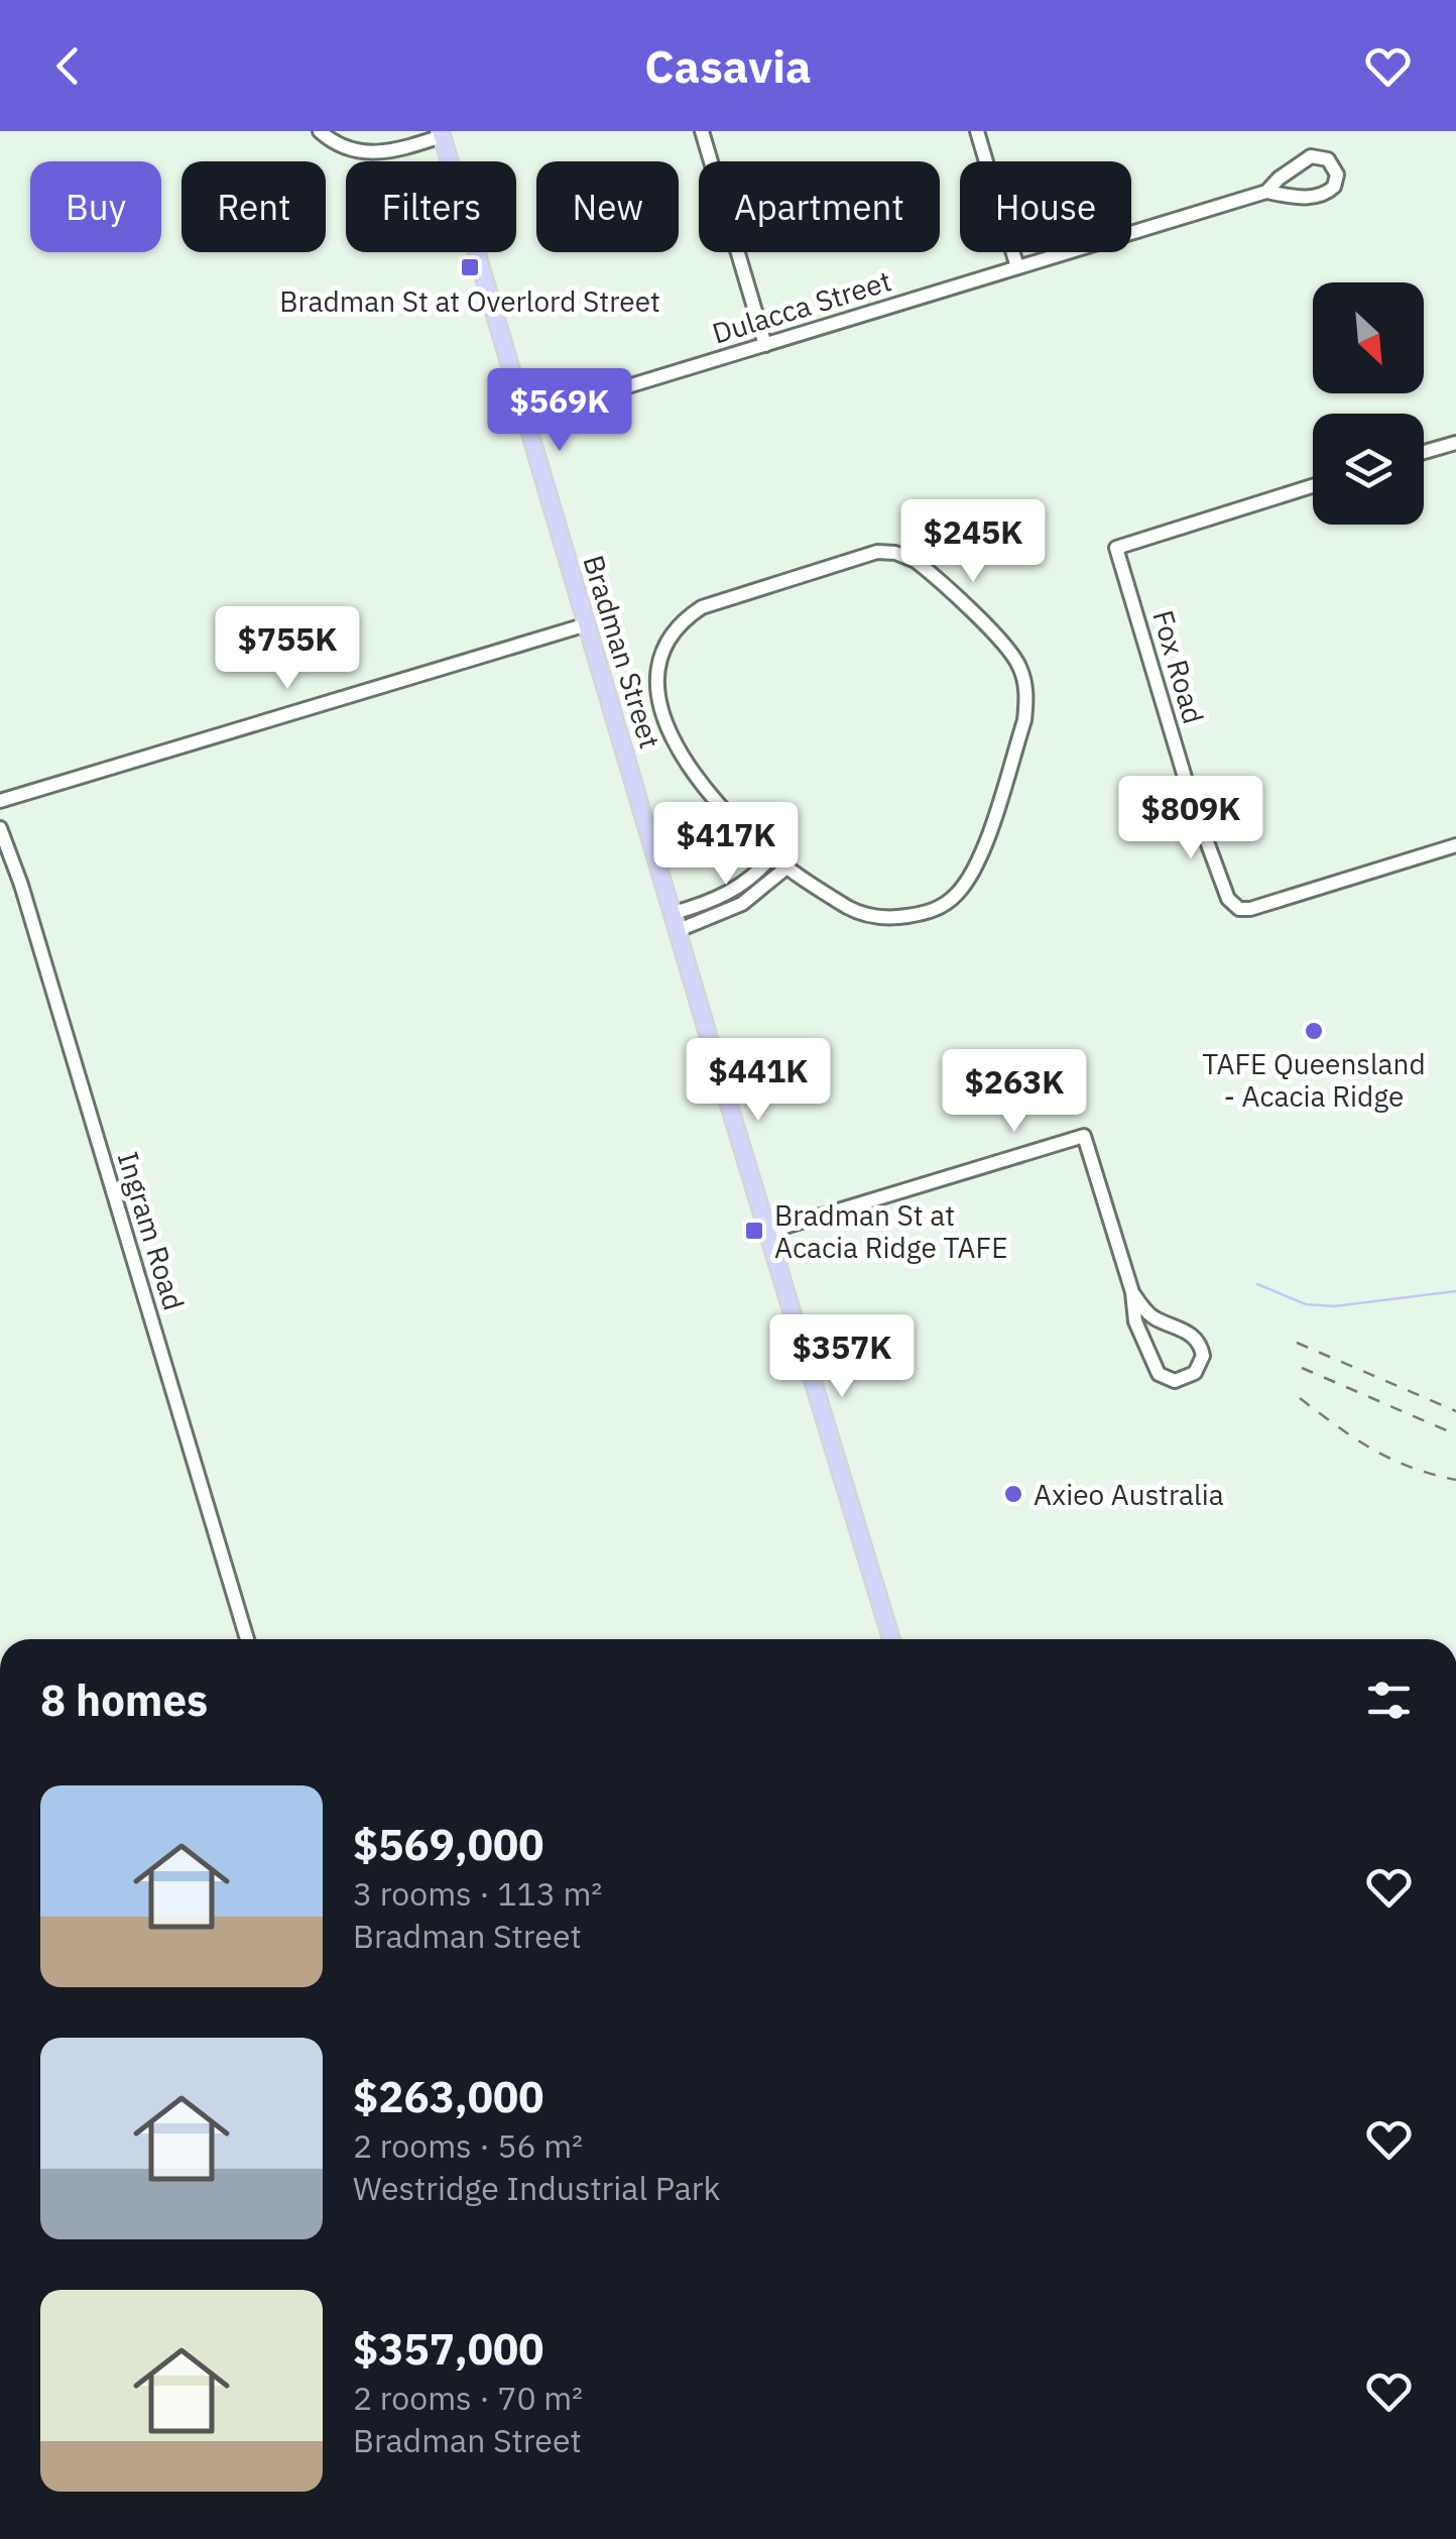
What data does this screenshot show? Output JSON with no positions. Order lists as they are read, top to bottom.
{
  "streets": {
    "main road": ["Bradman Street"],
    "street": ["Dulacca Street", "Fox Road", "Ingram Road"]
  },
  "crossings": [
    ["Dulacca Street", "Bradman Street"]
  ],
  "places": {
    "transit": ["Bradman St at Overlord Street", "Bradman St at Acacia Ridge TAFE"],
    "other": ["TAFE Queensland - Acacia Ridge", "Axieo Australia"]
  },
  "north": "bottom right",
  "page": {
    "header": "Casavia",
    "chip": [
      "Buy",
      "Rent",
      "Filters",
      "New",
      "Apartment",
      "House"
    ],
    "price": [
      "$569K",
      "$245K",
      "$755K",
      "$809K",
      "$417K",
      "$441K",
      "$263K",
      "$357K"
    ],
    "heading": "8 homes",
    "list": [
      {
        "name": "$569,000",
        "note": "3 rooms · 113 m² · Bradman Street"
      },
      {
        "name": "$263,000",
        "note": "2 rooms · 56 m² · Westridge Industrial Park"
      },
      {
        "name": "$357,000",
        "note": "2 rooms · 70 m² · Bradman Street"
      }
    ]
  }
}
